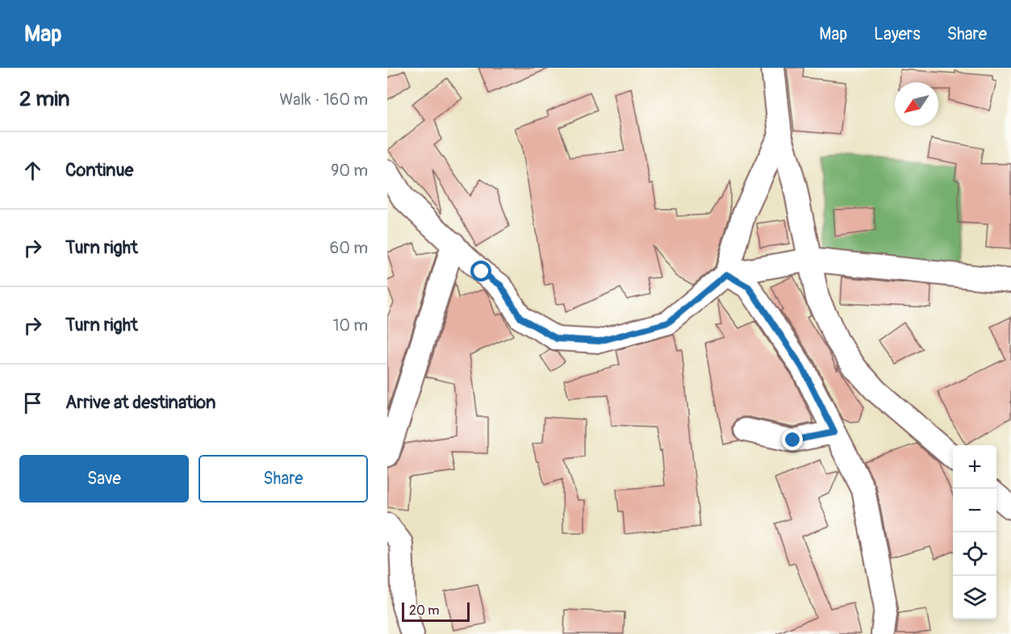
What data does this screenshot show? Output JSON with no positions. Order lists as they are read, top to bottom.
{
  "scale_bar": "20 m",
  "north": "bottom left",
  "page": {
    "header": "Map",
    "nav": ["Map", "Layers", "Share"],
    "heading": ["2 min", "Walk · 160 m"],
    "list": [
      ["Continue", "90 m"],
      ["Turn right", "60 m"],
      ["Turn right", "10 m"],
      "Arrive at destination"
    ],
    "buttons": ["Save", "Share"],
    "map_buttons": ["+", "−"],
    "scale": "20 m"
  }
}
